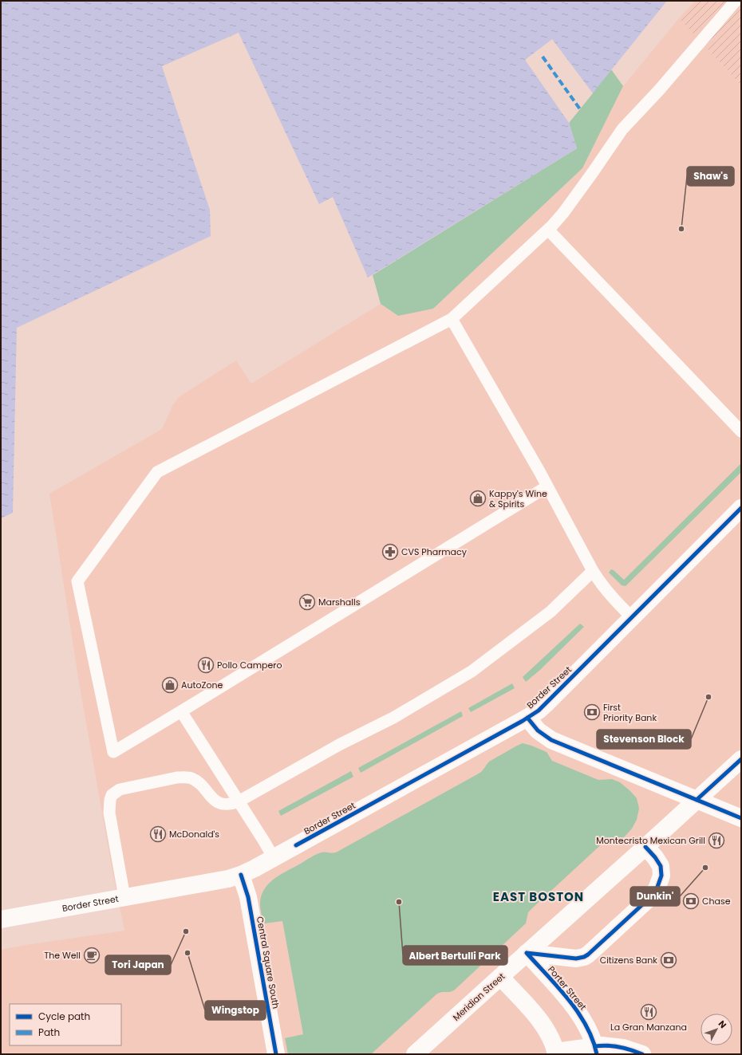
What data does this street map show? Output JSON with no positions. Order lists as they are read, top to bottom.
{
  "streets": {
    "main road": [
      "Border Street",
      "Central Square South",
      "Porter Street",
      "Meridian Street"
    ]
  },
  "crossings": [
    ["Border Street", "Central Square South"],
    ["Porter Street", "Meridian Street"]
  ],
  "districts": ["EAST BOSTON"],
  "places": {
    "other": [
      "Shaw's",
      "Stevenson Block",
      "Dunkin'",
      "Albert Bertulli Park",
      "Tori Japan",
      "Wingstop"
    ],
    "shop": ["Kappy's Wine & Spirits", "AutoZone"],
    "pharmacy": ["CVS Pharmacy"],
    "supermarket": ["Marshalls"],
    "restaurant": [
      "Pollo Campero",
      "McDonald's",
      "Montecristo Mexican Grill",
      "La Gran Manzana"
    ],
    "bank": ["First Priority Bank", "Chase", "Citizens Bank"],
    "cafe": ["The Well"]
  },
  "legend": ["Cycle path", "Path"],
  "north": "top right"
}
